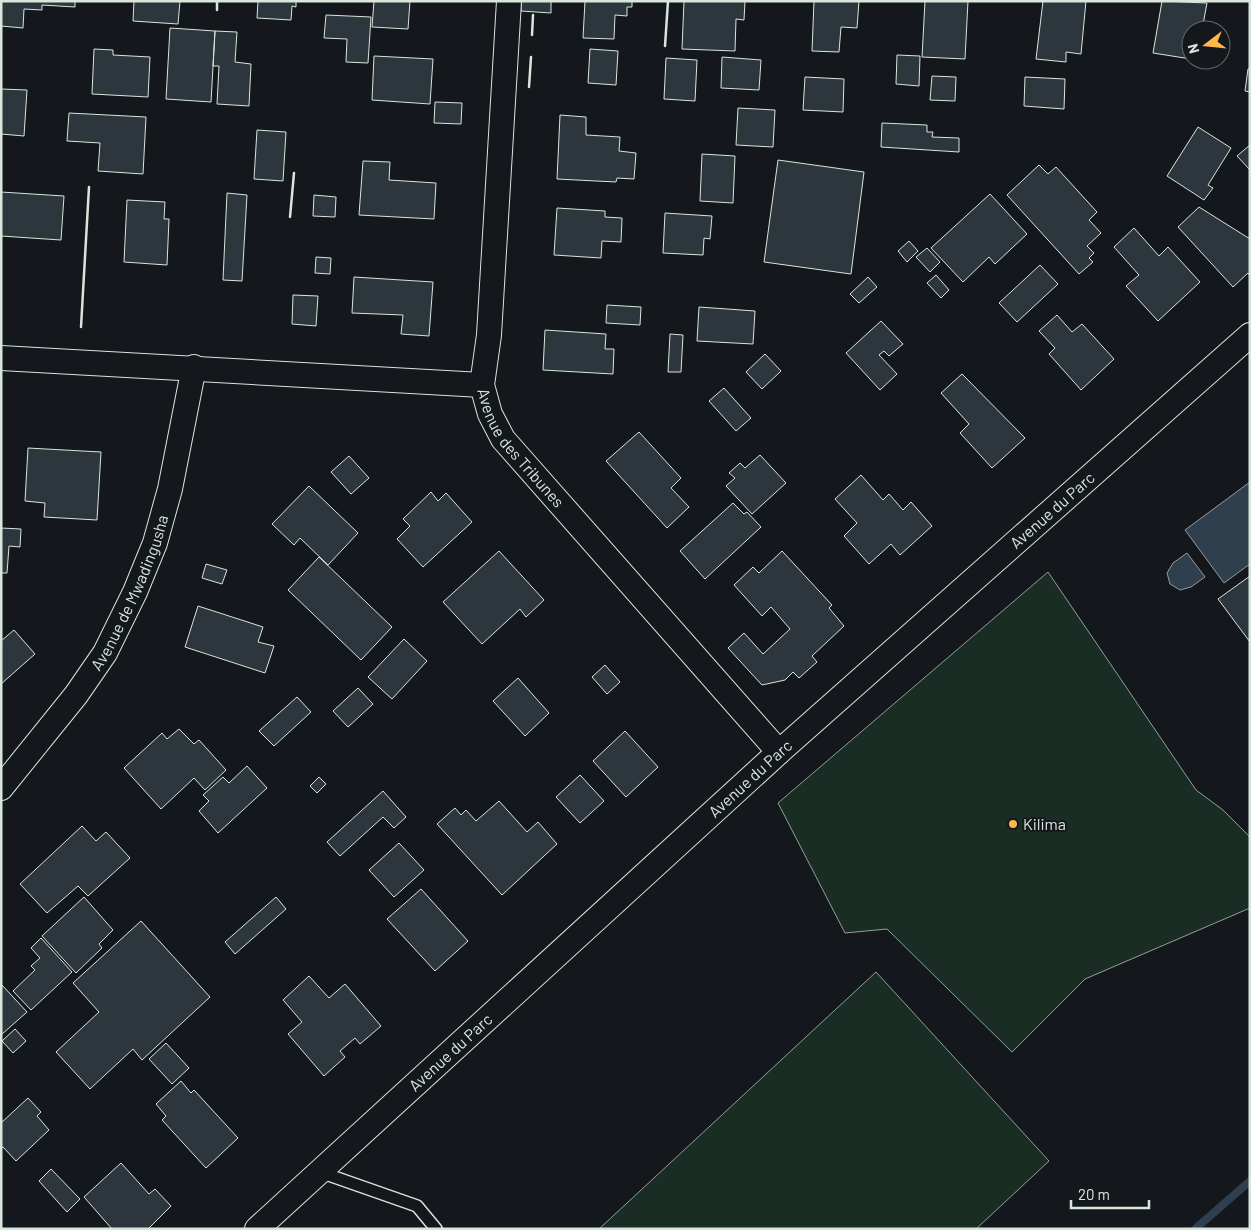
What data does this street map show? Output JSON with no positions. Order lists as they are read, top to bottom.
{
  "streets": {
    "street": ["Avenue des Tribunes", "Avenue du Parc", "Avenue de Mwadingusha"]
  },
  "crossings": [
    ["Avenue des Tribunes", "Avenue du Parc"]
  ],
  "places": ["Kilima"],
  "scale_bar": "20 m",
  "north": "left"
}
